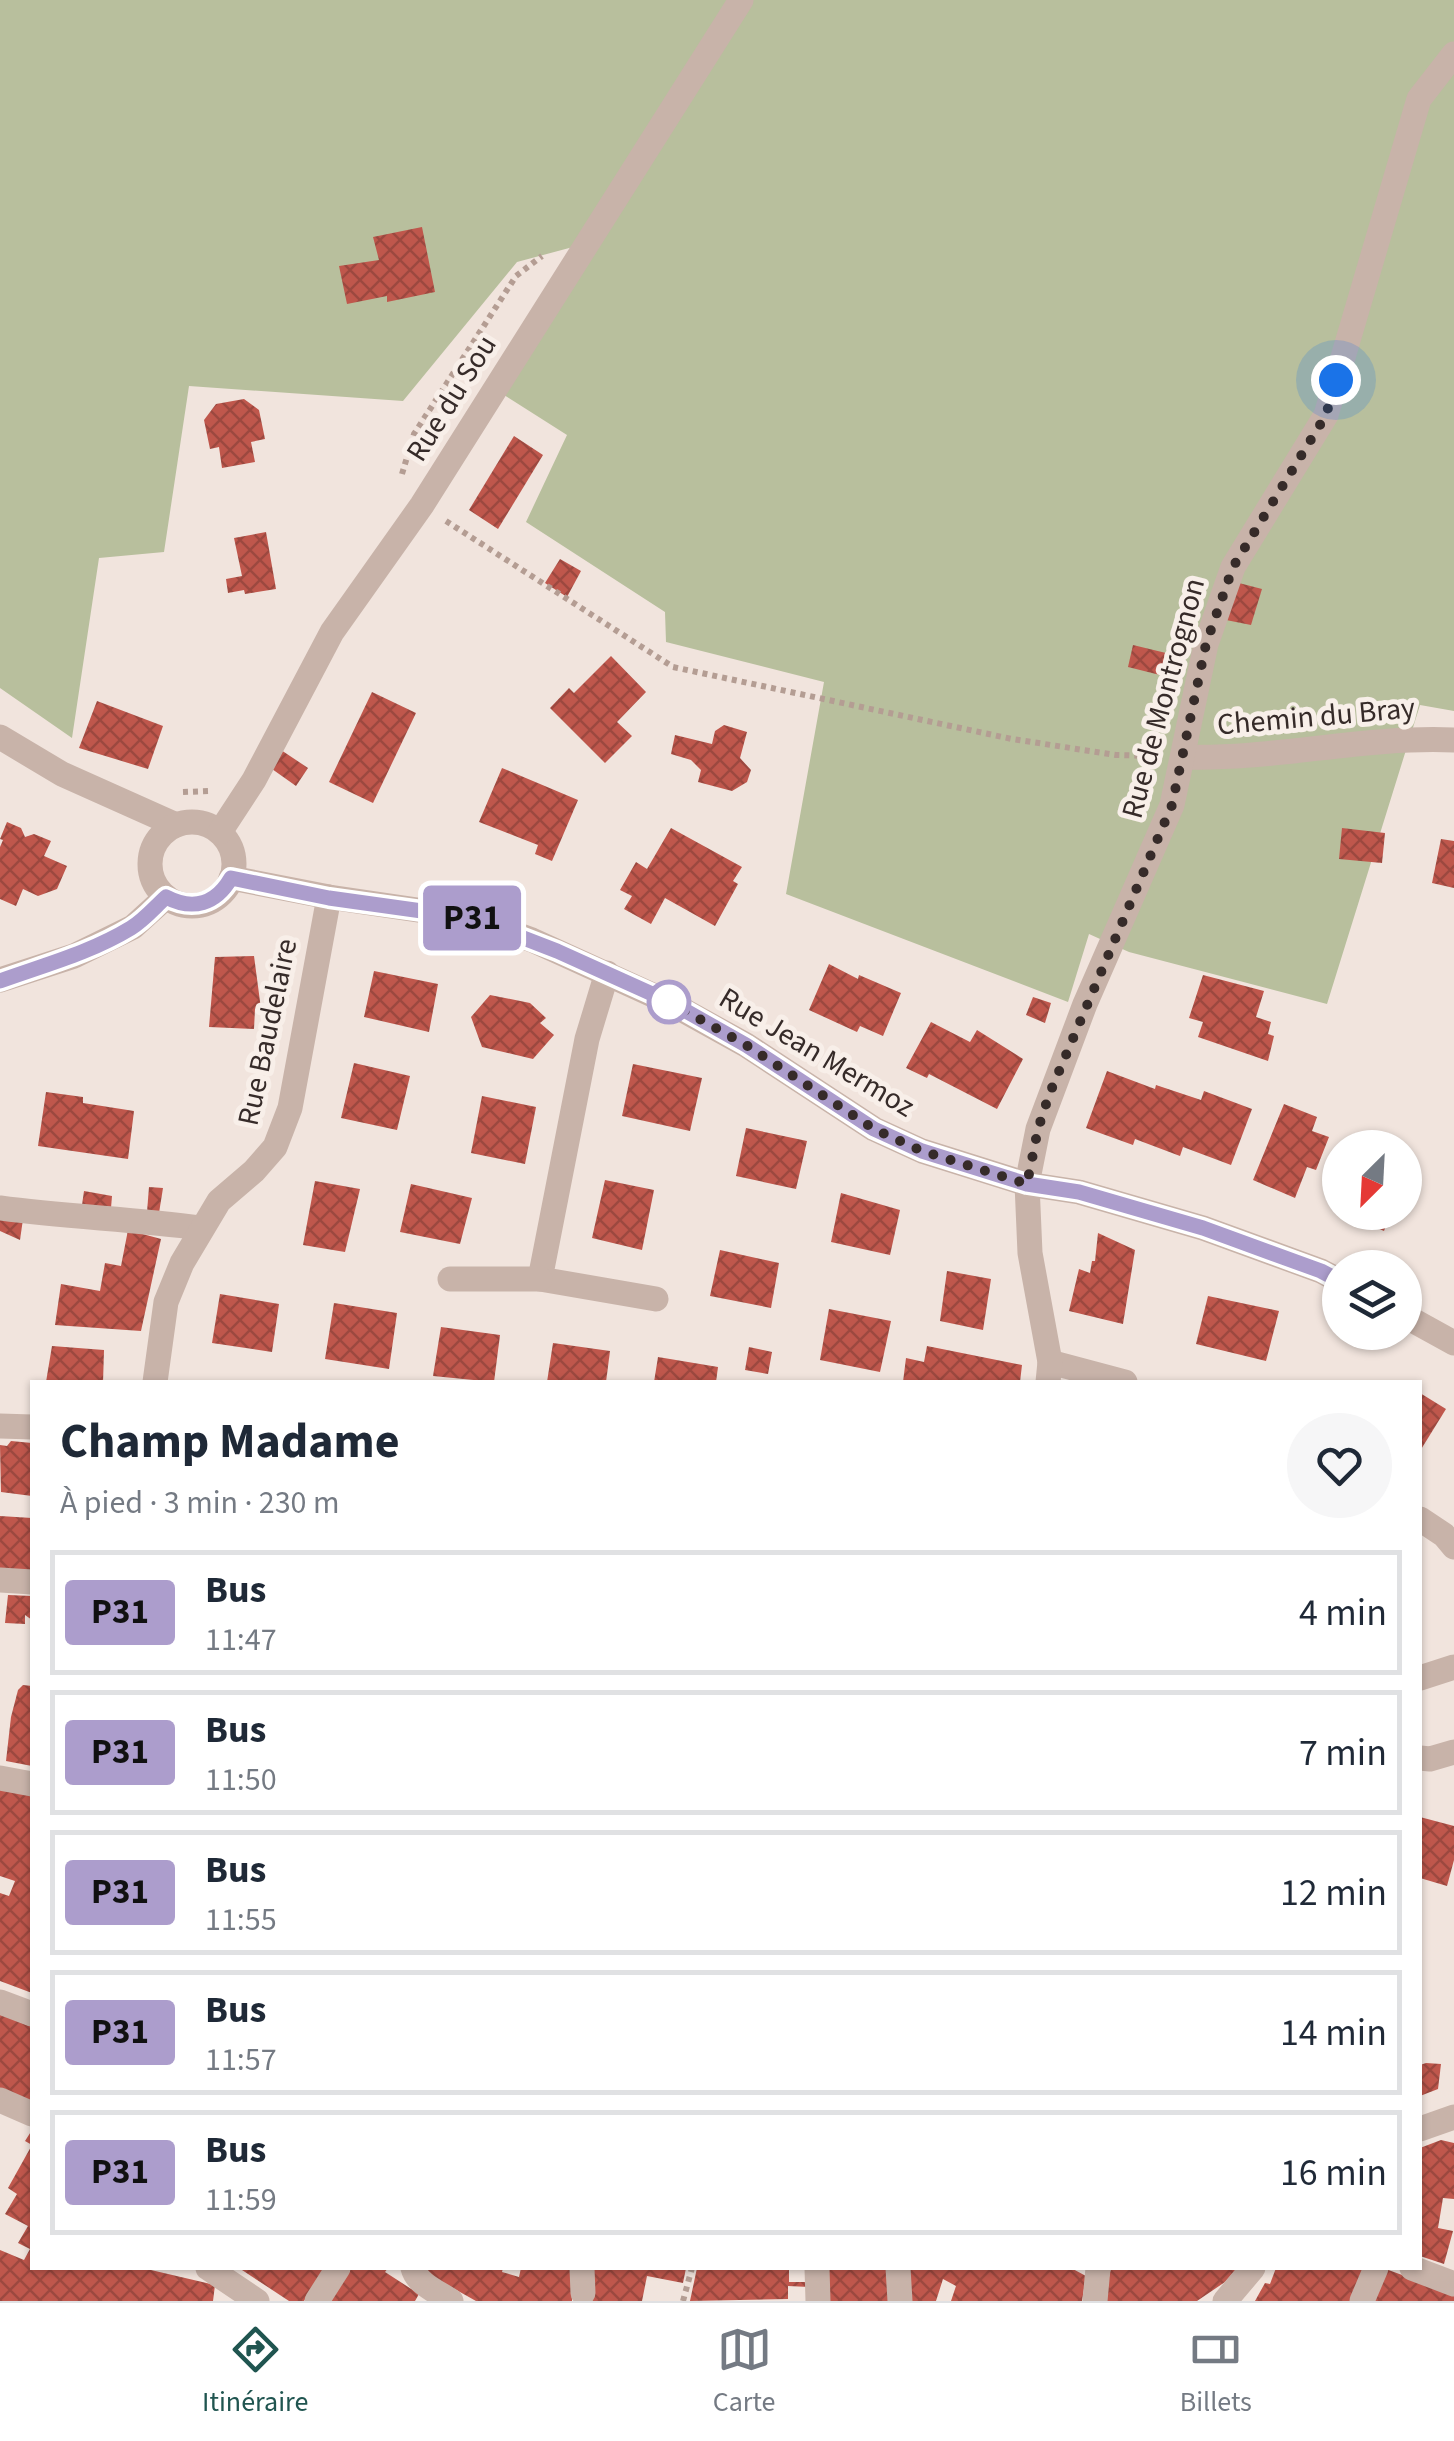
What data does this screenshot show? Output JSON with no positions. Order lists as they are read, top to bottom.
{
  "streets": {
    "street": [
      "Rue du Sou",
      "Rue de Montrognon",
      "Chemin du Bray",
      "Rue Baudelaire",
      "Rue Jean Mermoz"
    ]
  },
  "crossings": [
    ["Rue du Sou", "Rue Jean Mermoz"],
    ["Rue de Montrognon", "Chemin du Bray"],
    ["Rue de Montrognon", "Rue Jean Mermoz"],
    ["Rue Baudelaire", "Rue Jean Mermoz"]
  ],
  "lines": ["bus line P31"],
  "north": "bottom left",
  "page": {
    "on_map": "P31",
    "heading": ["Champ Madame", "À pied · 3 min · 230 m"],
    "list": [
      {
        "mark": "P31",
        "name": "Bus",
        "note": "11:47",
        "value": "4 min"
      },
      {
        "mark": "P31",
        "name": "Bus",
        "note": "11:50",
        "value": "7 min"
      },
      {
        "mark": "P31",
        "name": "Bus",
        "note": "11:55",
        "value": "12 min"
      },
      {
        "mark": "P31",
        "name": "Bus",
        "note": "11:57",
        "value": "14 min"
      },
      {
        "mark": "P31",
        "name": "Bus",
        "note": "11:59",
        "value": "16 min"
      }
    ],
    "tabs": ["Itinéraire", "Carte", "Billets"]
  }
}
